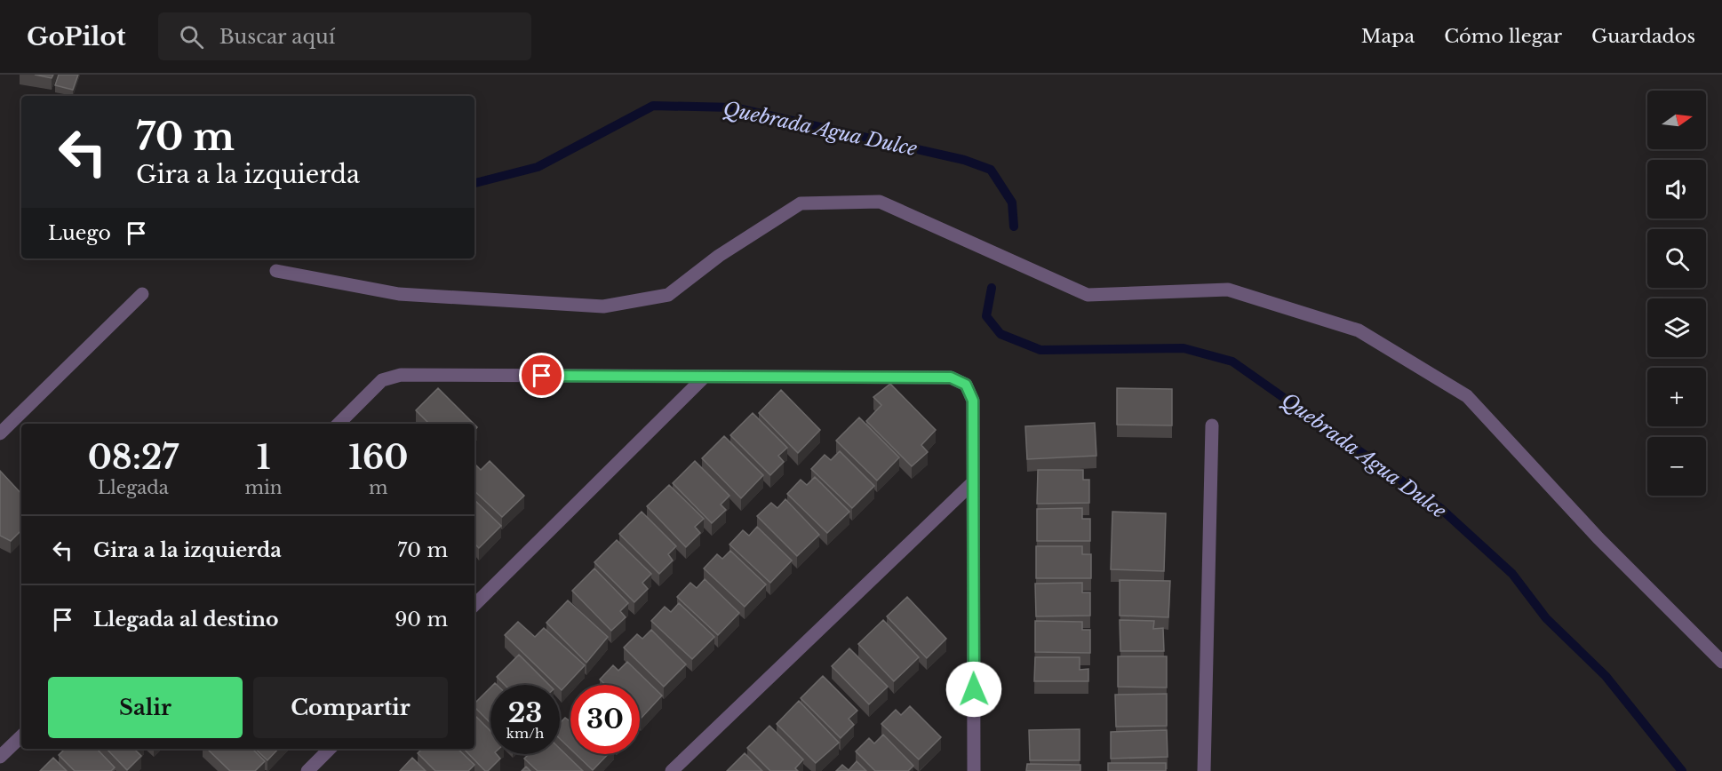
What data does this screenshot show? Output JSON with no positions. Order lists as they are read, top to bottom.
{
  "water": ["Quebrada Agua Dulce"],
  "north": "right",
  "page": {
    "header": "GoPilot",
    "search": "Buscar aquí",
    "nav": ["Mapa", "Cómo llegar", "Guardados"],
    "map_buttons": ["+", "−"],
    "turn": ["70 m", "Gira a la izquierda"],
    "then": "Luego",
    "eta": [
      "08:27",
      "Llegada",
      "1",
      "min",
      "160",
      "m"
    ],
    "list": [
      {
        "name": "Gira a la izquierda",
        "value": "70 m"
      },
      {
        "name": "Llegada al destino",
        "value": "90 m"
      }
    ],
    "buttons": ["Salir", "Compartir"],
    "speed": "23 km/h",
    "limit": "30"
  }
}
